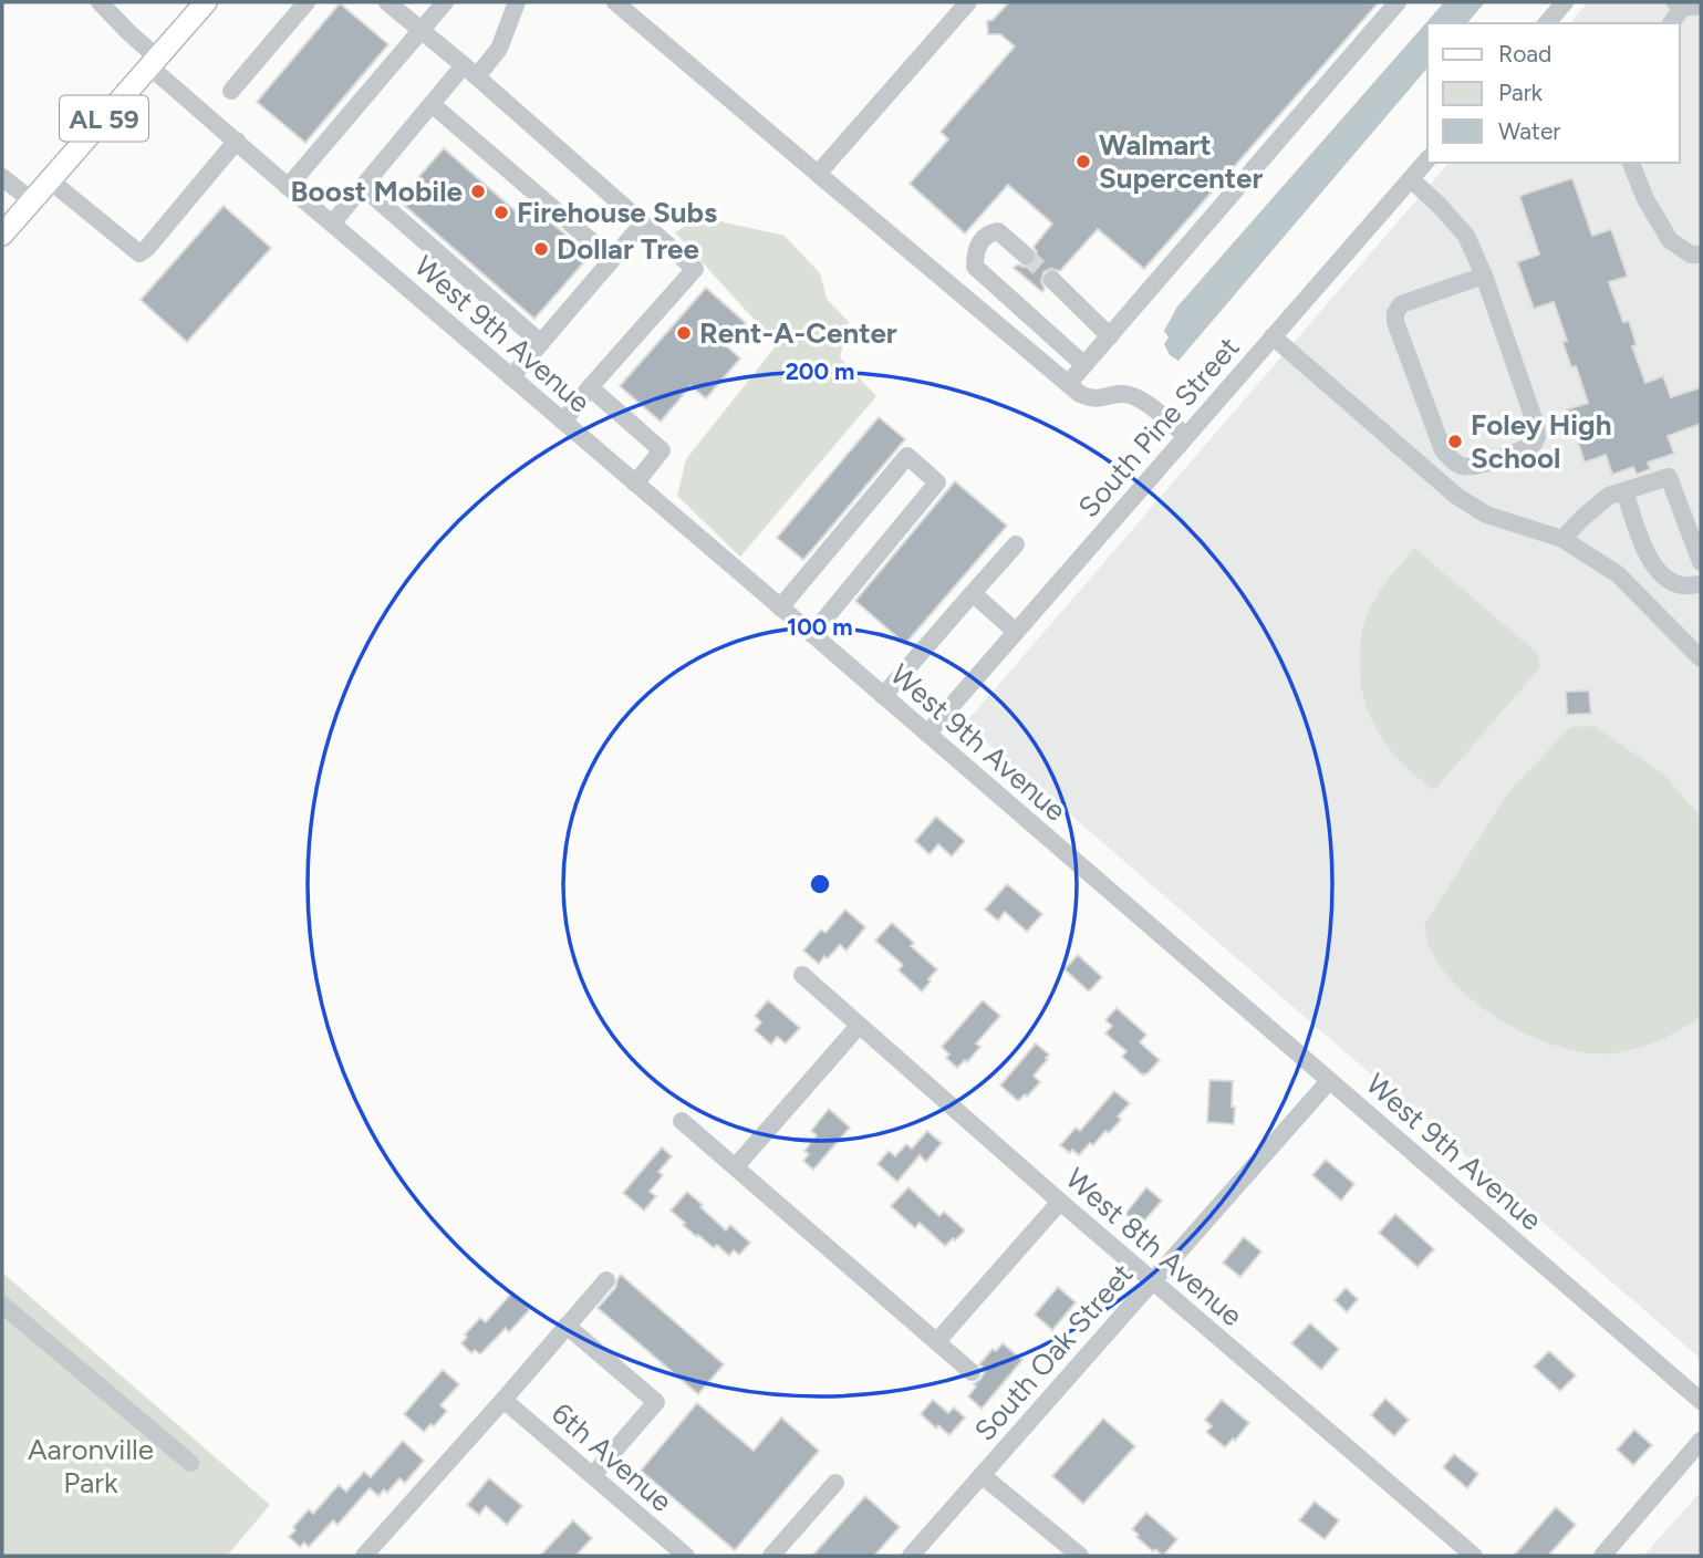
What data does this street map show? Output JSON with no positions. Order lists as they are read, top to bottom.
{
  "streets": {
    "main road": ["AL 59"],
    "street": [
      "West 9th Avenue",
      "South Pine Street",
      "West 8th Avenue",
      "South Oak Street",
      "6th Avenue"
    ]
  },
  "crossings": [
    ["AL 59", "West 9th Avenue"],
    ["West 9th Avenue", "South Pine Street"],
    ["West 9th Avenue", "South Oak Street"],
    ["West 8th Avenue", "South Oak Street"]
  ],
  "parks": ["Aaronville Park"],
  "places": [
    "Walmart Supercenter",
    "Boost Mobile",
    "Firehouse Subs",
    "Dollar Tree",
    "Rent-A-Center",
    "Foley High School"
  ],
  "legend": ["Road", "Park", "Water"],
  "rings": ["200 m", "100 m"]
}
